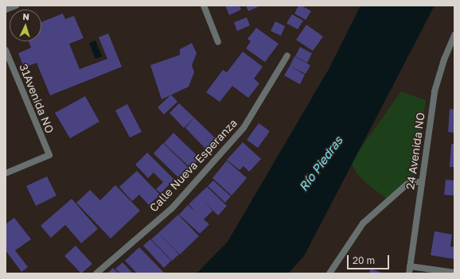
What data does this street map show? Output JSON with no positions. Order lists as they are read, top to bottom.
{
  "streets": {
    "street": ["31Avenida NO", "24 Avenida NO", "Calle Nueva Esperanza"]
  },
  "water": ["Río Piedras"],
  "scale_bar": "20 m",
  "north": "top"
}
